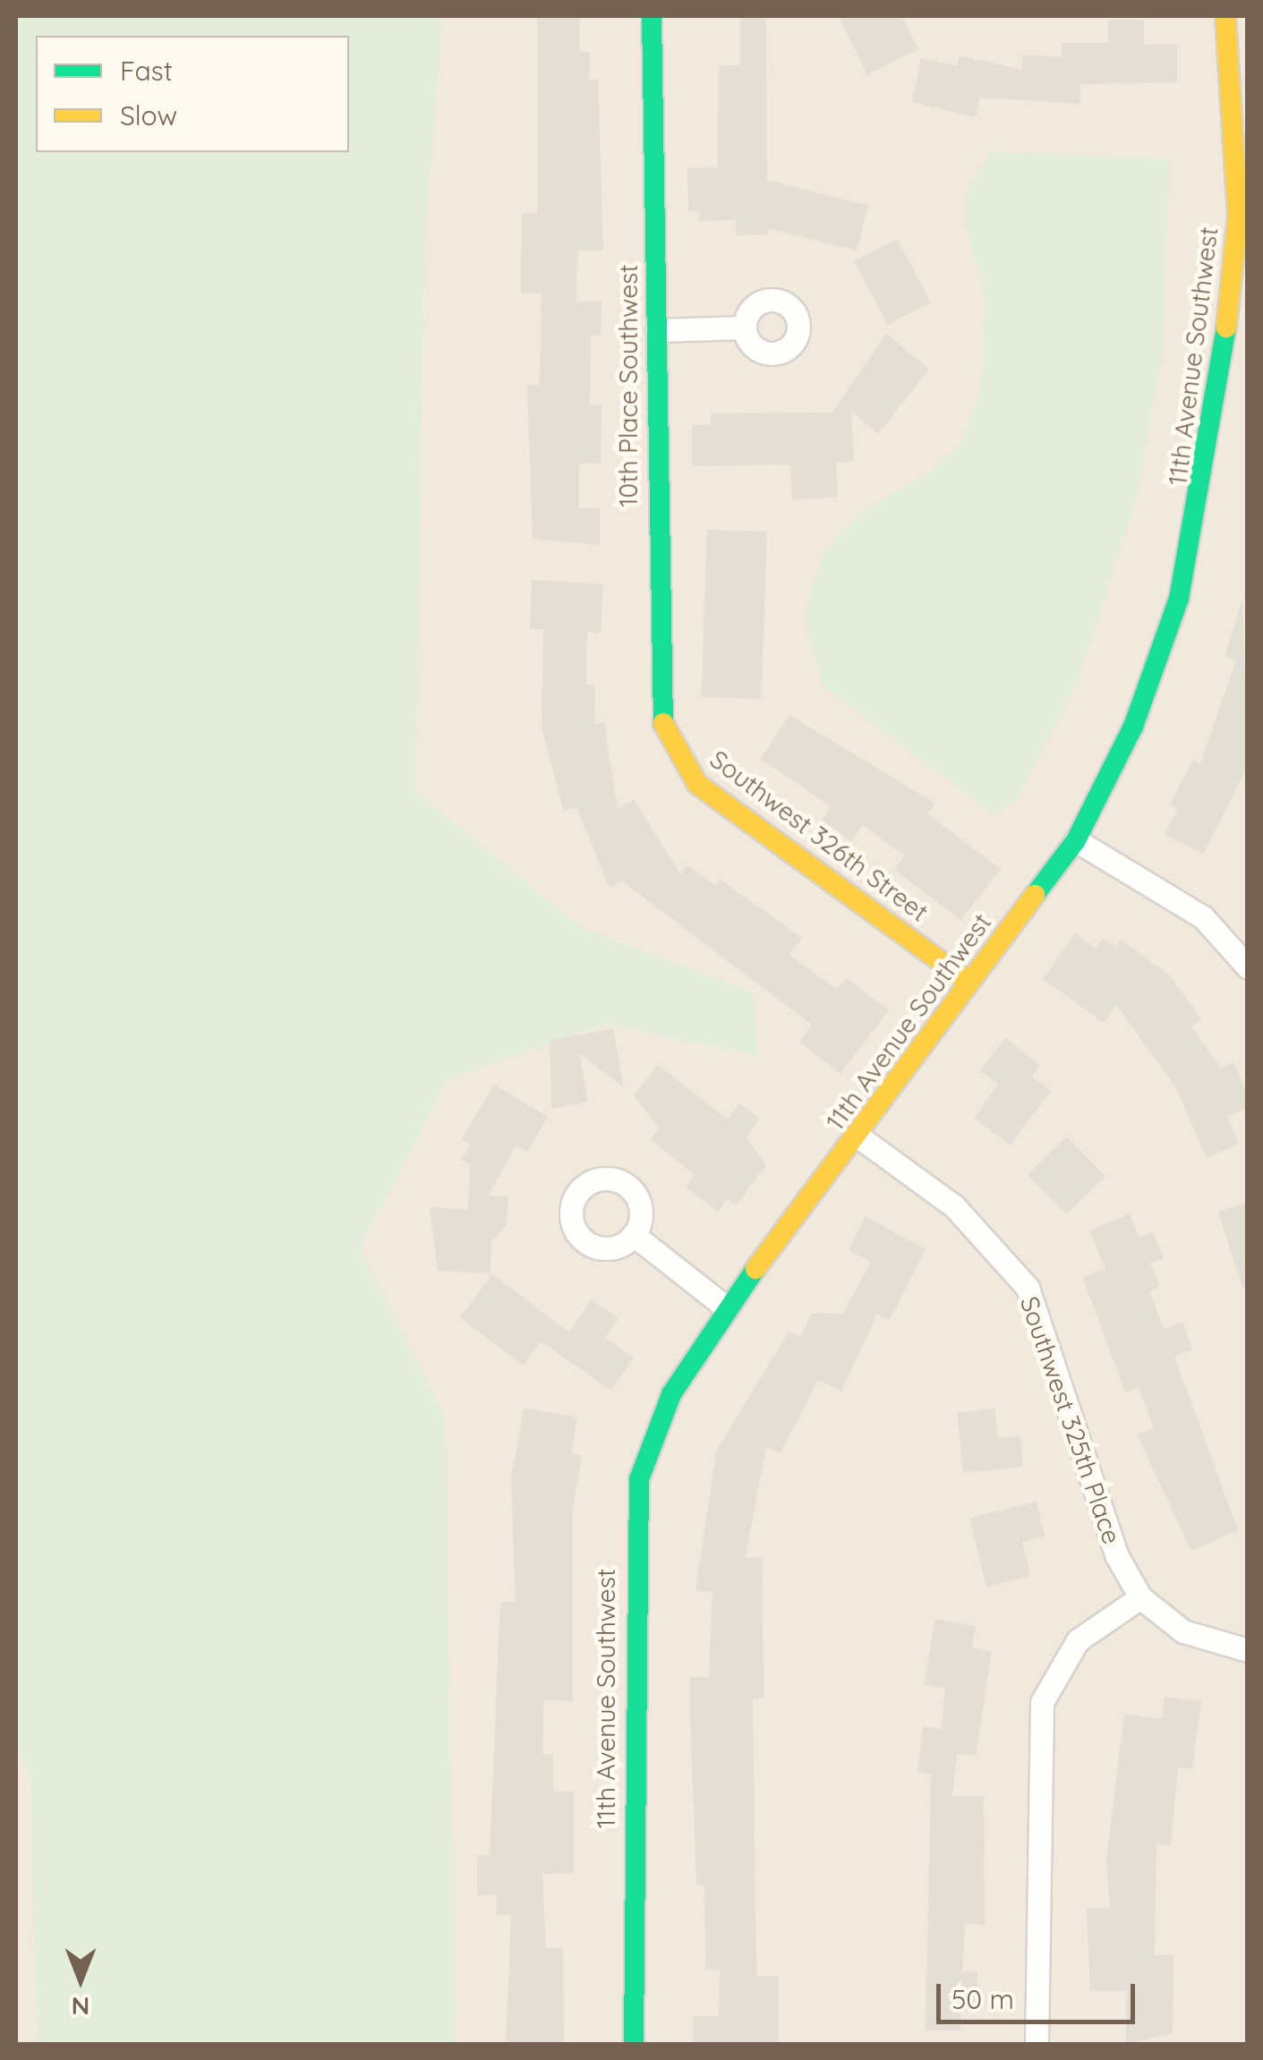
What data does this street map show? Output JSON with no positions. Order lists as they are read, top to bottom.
{
  "streets": {
    "street": [
      "11th Avenue Southwest",
      "10th Place Southwest",
      "Southwest 326th Street",
      "Southwest 325th Place"
    ]
  },
  "crossings": [
    ["11th Avenue Southwest", "Southwest 326th Street"],
    ["11th Avenue Southwest", "Southwest 325th Place"],
    ["10th Place Southwest", "Southwest 326th Street"]
  ],
  "legend": ["Fast", "Slow"],
  "scale_bar": "50 m",
  "north": "bottom"
}
